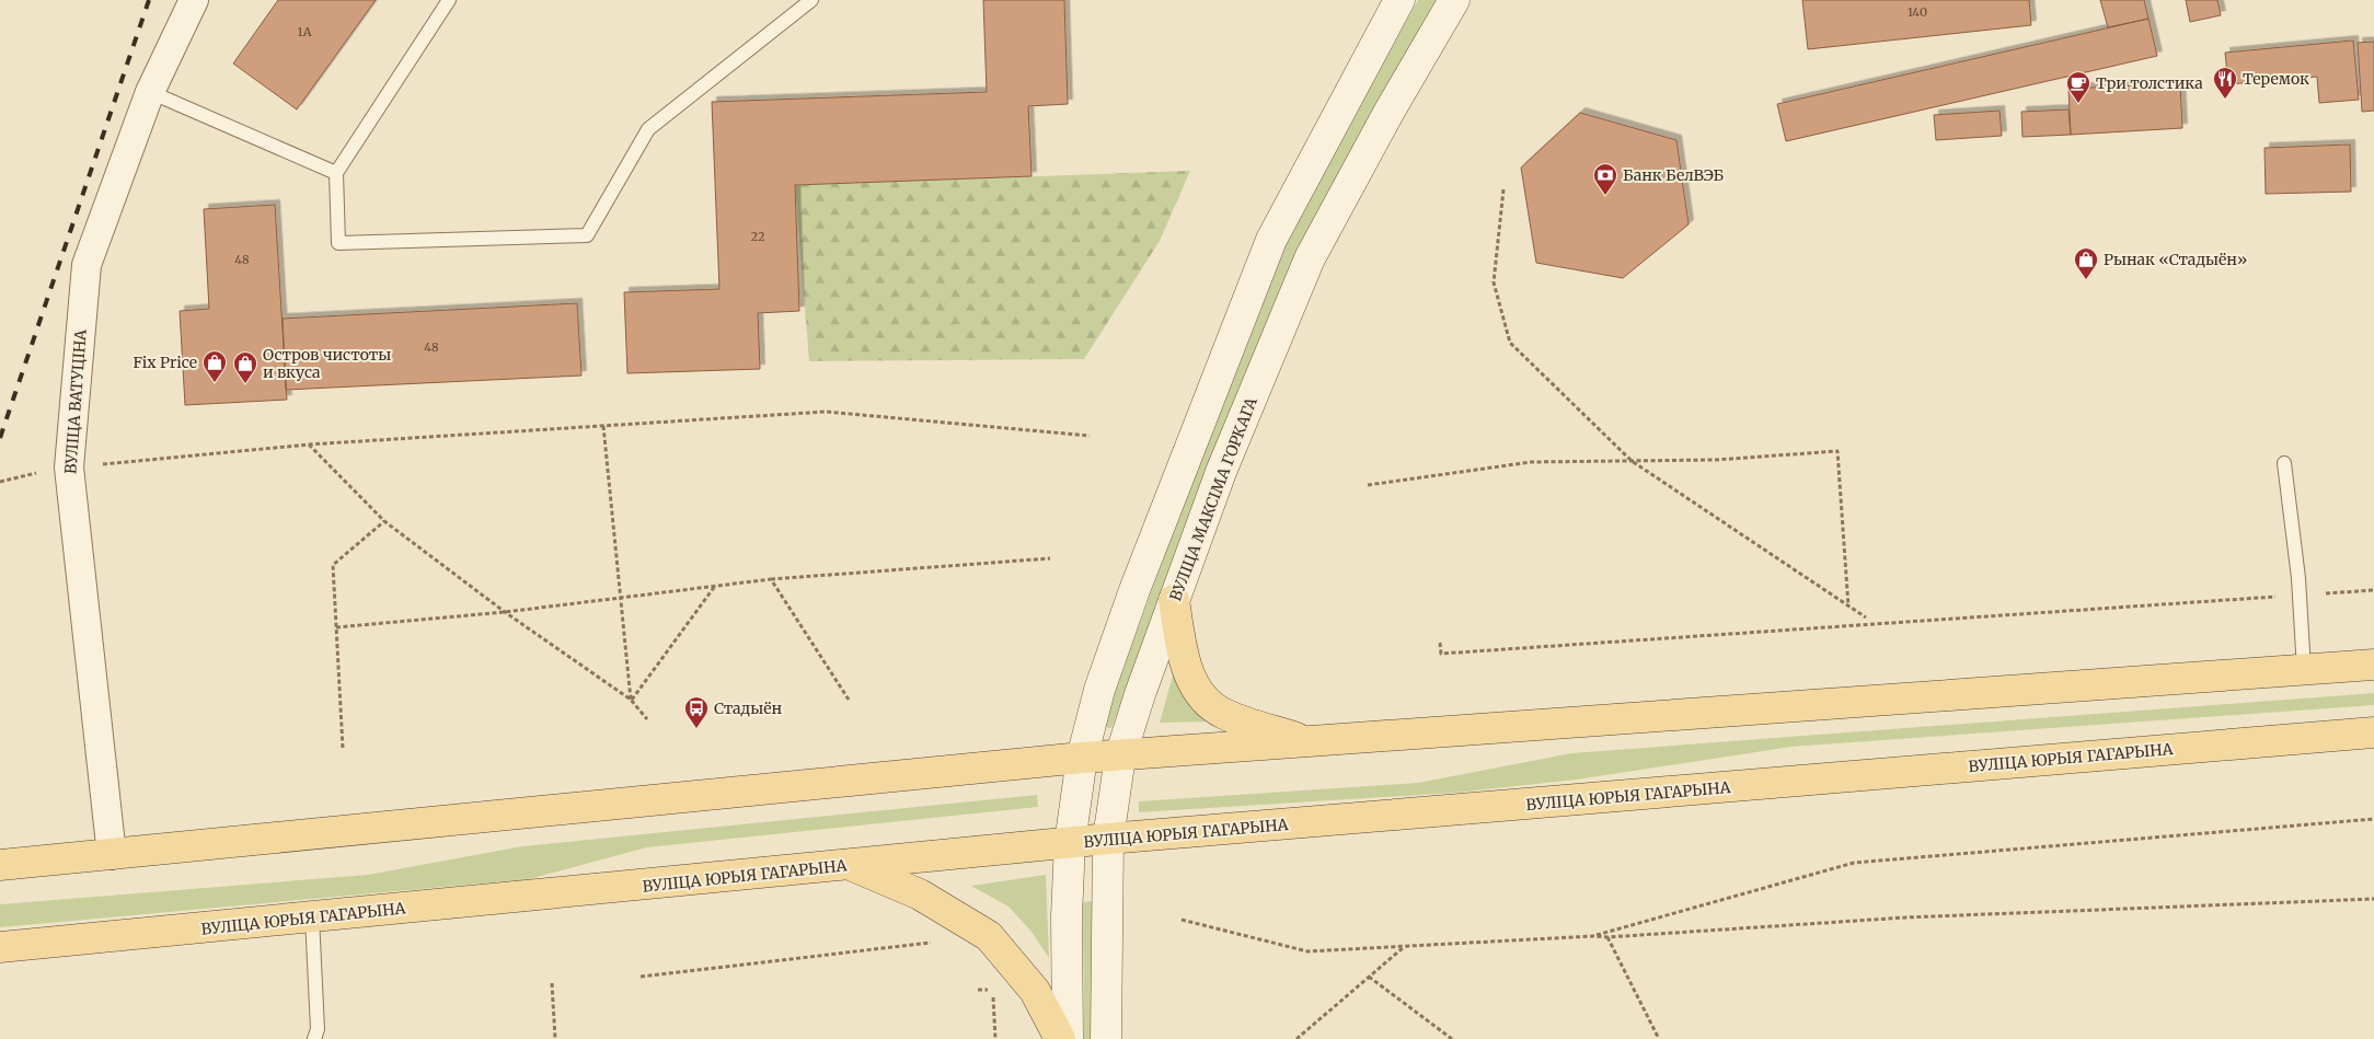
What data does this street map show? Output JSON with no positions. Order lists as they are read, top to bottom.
{
  "streets": {
    "main road": ["ВУЛІЦА ЮРЫЯ ГАГАРЫНА"],
    "street": ["ВУЛІЦА ВАТУЦІНА", "ВУЛІЦА МАКСІМА ГОРКАГА"]
  },
  "crossings": [
    ["ВУЛІЦА МАКСІМА ГОРКАГА", "ВУЛІЦА ЮРЫЯ ГАГАРЫНА"]
  ],
  "places": {
    "restaurant": ["Теремок"],
    "cafe": ["Три толстика"],
    "bank": ["Банк БелВЭБ"],
    "shop": ["Рынак «Стадыён»", "Fix Price", "Остров чистоты и вкуса"],
    "bus stop": ["Стадыён"]
  },
  "house_numbers": [
    "140",
    "1А",
    "22",
    "48",
    "48"
  ]
}
